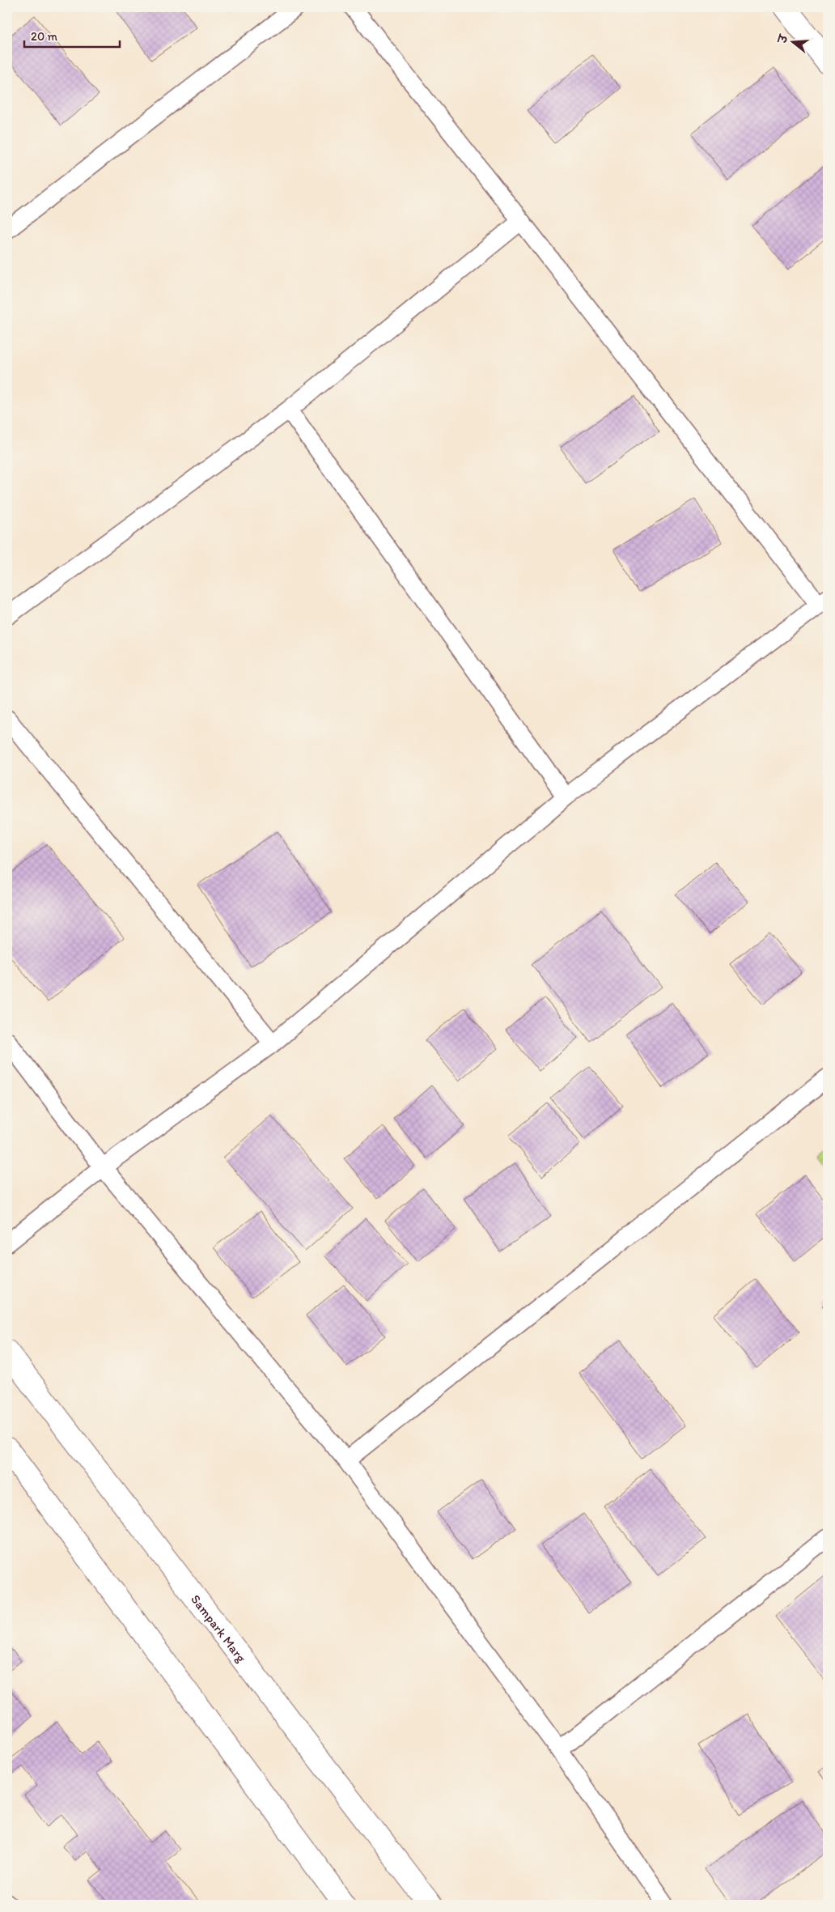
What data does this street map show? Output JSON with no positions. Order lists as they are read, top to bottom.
{
  "streets": {
    "street": ["Sampark Marg"]
  },
  "scale_bar": "20 m",
  "north": "left"
}
